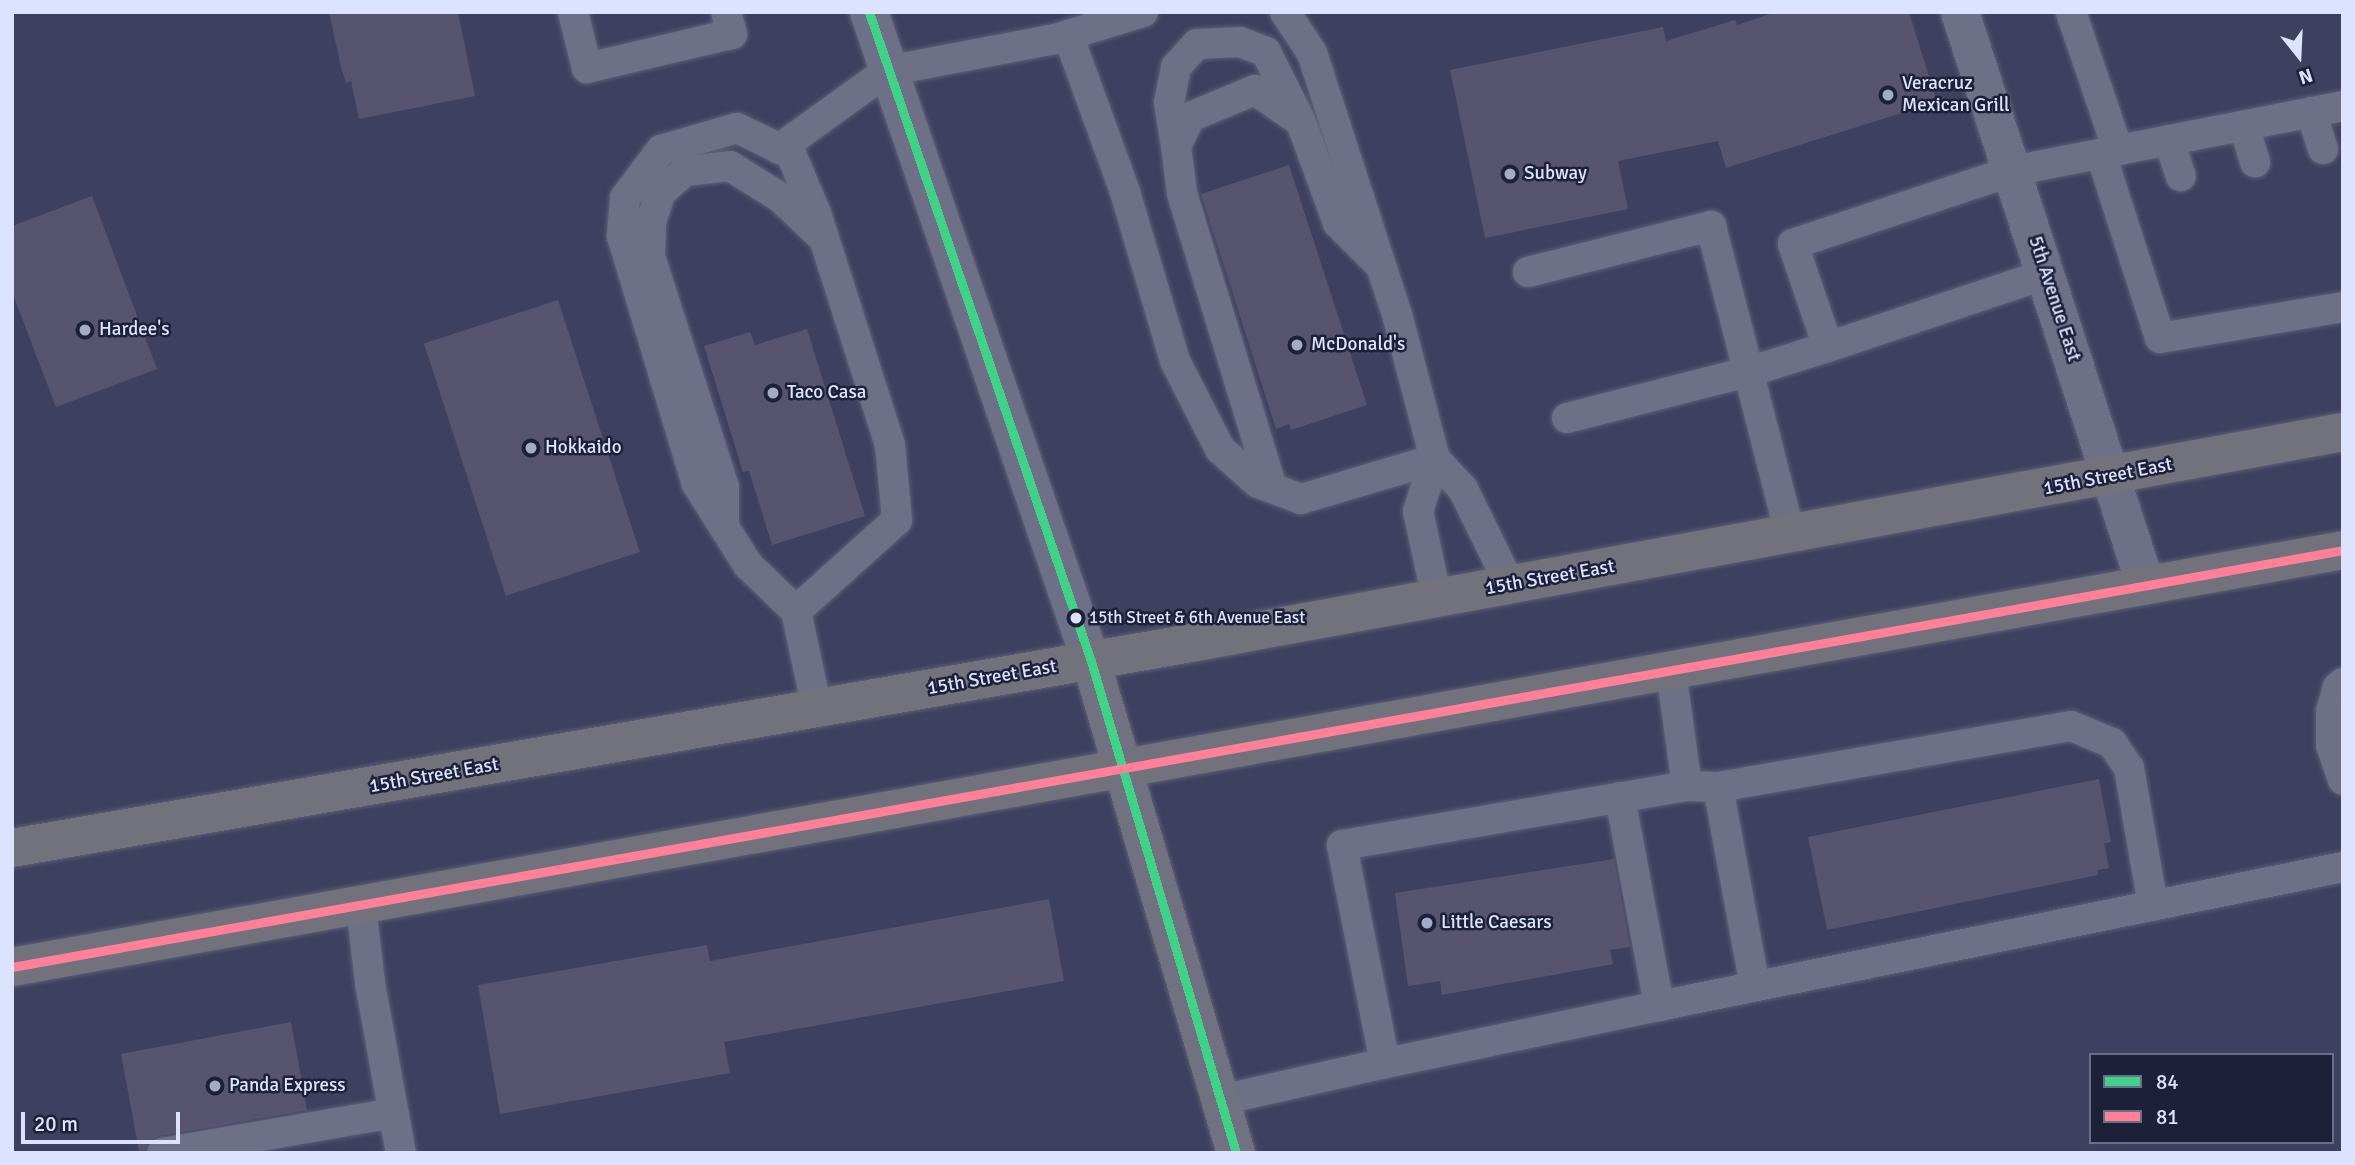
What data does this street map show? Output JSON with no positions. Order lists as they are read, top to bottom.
{
  "streets": {
    "main road": ["15th Street East"],
    "street": ["5th Avenue East"]
  },
  "crossings": [
    ["5th Avenue East", "15th Street East"]
  ],
  "places": [
    "Veracruz Mexican Grill",
    "Subway",
    "Hardee's",
    "McDonald's",
    "Taco Casa",
    "Hokkaido",
    "15th Street & 6th Avenue East",
    "Little Caesars",
    "Panda Express"
  ],
  "lines": ["transit line 84", "transit line 81"],
  "legend": ["84", "81"],
  "scale_bar": "20 m",
  "north": "bottom"
}
